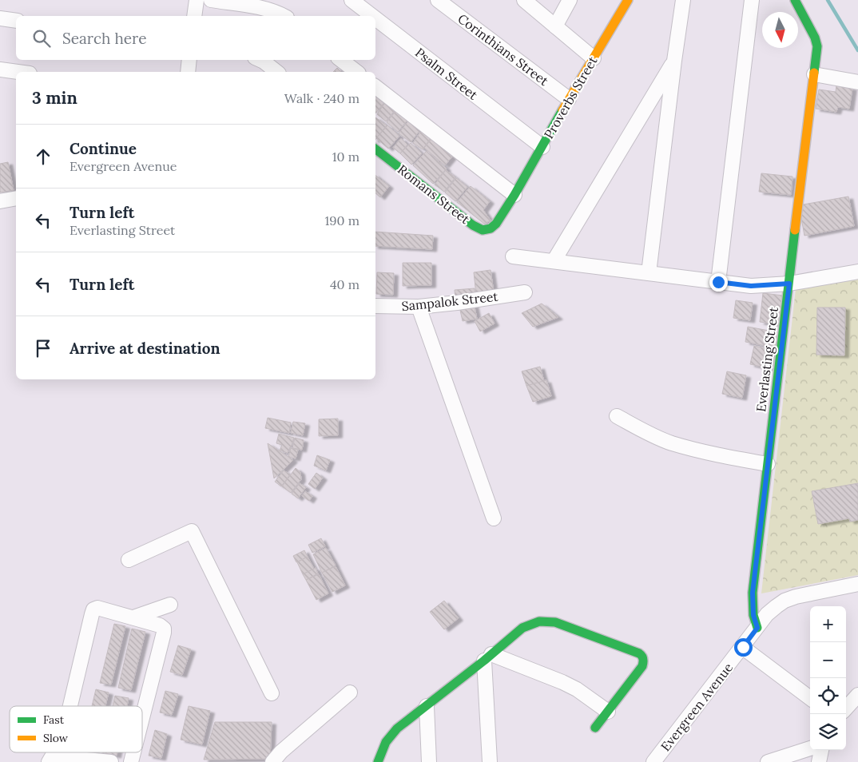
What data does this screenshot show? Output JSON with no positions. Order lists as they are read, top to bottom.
{
  "streets": {
    "street": [
      "Corinthians Street",
      "Psalm Street",
      "Proverbs Street",
      "Romans Street",
      "Sampalok Street",
      "Everlasting Street",
      "Evergreen Avenue"
    ]
  },
  "crossings": [
    ["Corinthians Street", "Proverbs Street"],
    ["Psalm Street", "Proverbs Street"],
    ["Proverbs Street", "Romans Street"],
    ["Everlasting Street", "Evergreen Avenue"]
  ],
  "legend": ["Fast", "Slow"],
  "north": "bottom",
  "page": {
    "search": "Search here",
    "heading": ["3 min", "Walk · 240 m"],
    "list": [
      ["Continue", "Evergreen Avenue", "10 m"],
      ["Turn left", "Everlasting Street", "190 m"],
      ["Turn left", "40 m"],
      "Arrive at destination"
    ],
    "map_buttons": ["+", "−"]
  }
}
